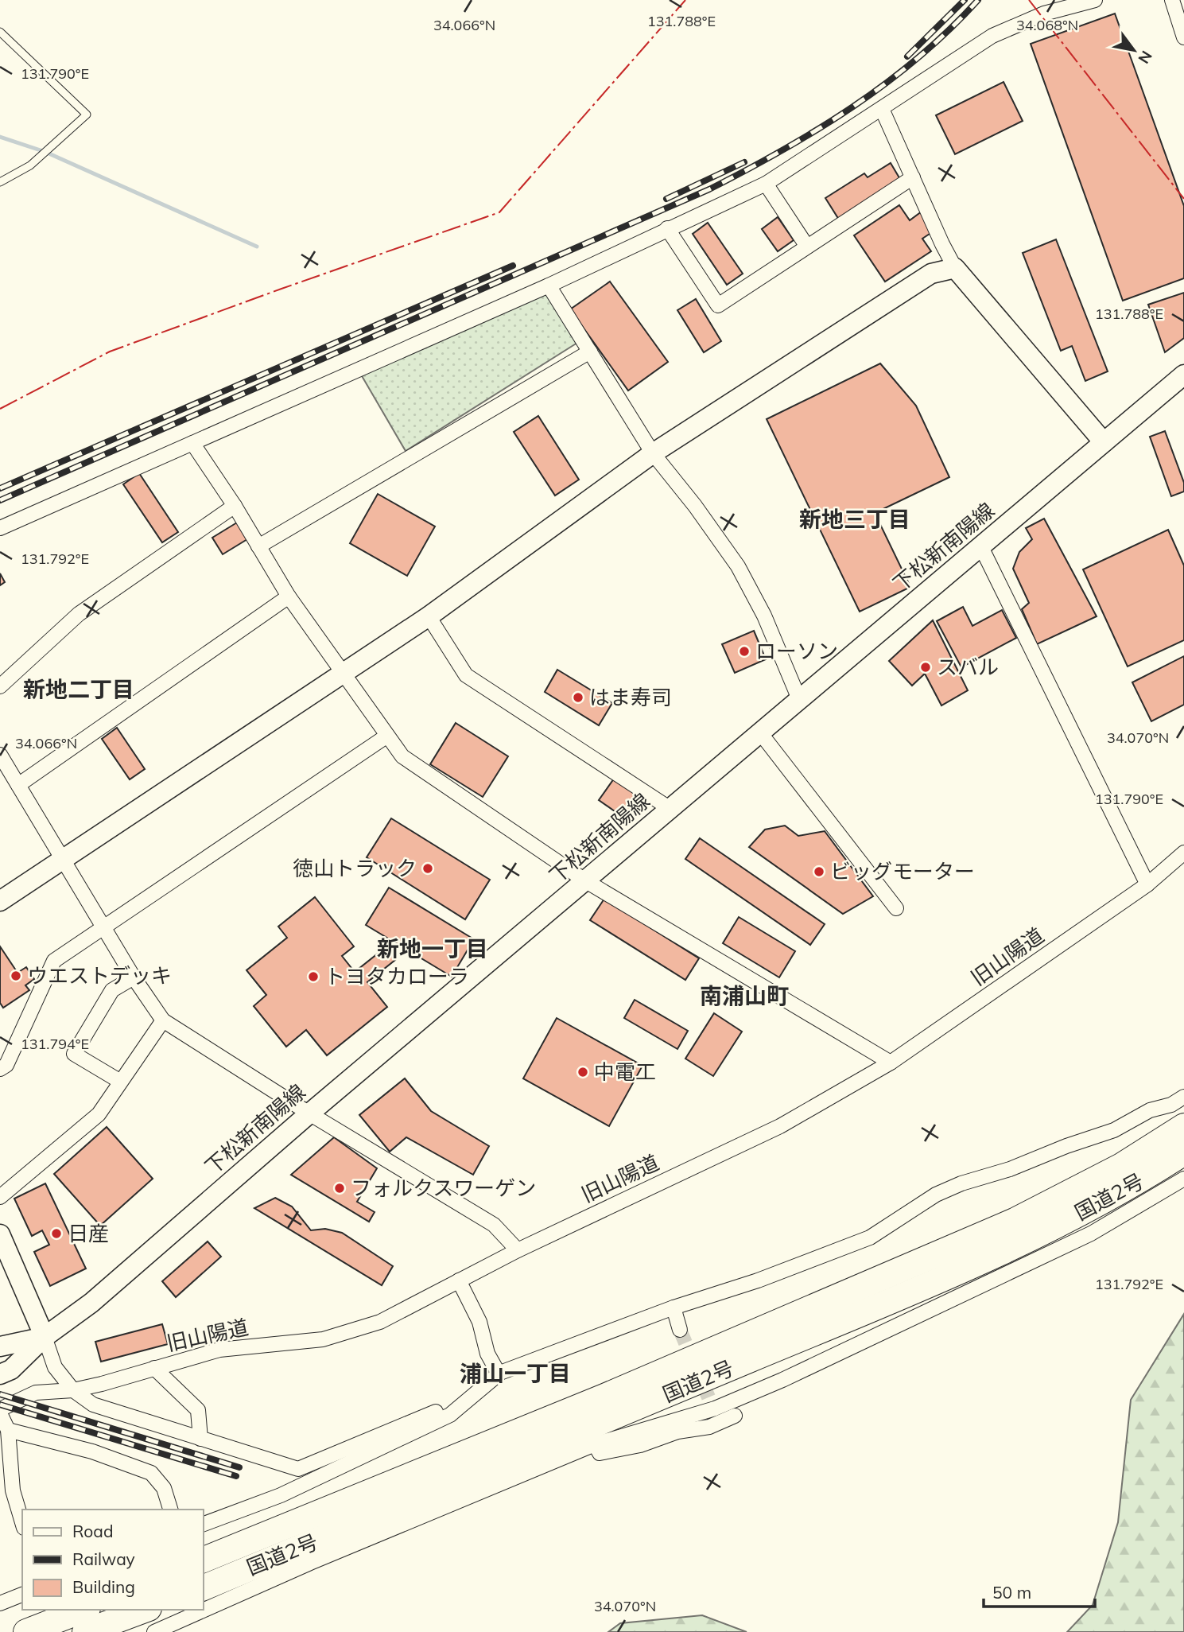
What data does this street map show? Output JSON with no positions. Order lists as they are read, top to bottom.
{
  "streets": {
    "highway": ["国道2号"],
    "main road": ["下松新南陽線"],
    "street": ["旧山陽道"]
  },
  "districts": [
    "新地三丁目",
    "新地二丁目",
    "新地一丁目",
    "南浦山町",
    "浦山一丁目"
  ],
  "places": [
    "ローソン",
    "スバル",
    "はま寿司",
    "徳山トラック",
    "ビッグモーター",
    "ウエストデッキ",
    "トヨタカローラ",
    "中電工",
    "フォルクスワーゲン",
    "日産"
  ],
  "legend": ["Road", "Railway", "Building"],
  "scale_bar": "50 m",
  "north": "bottom right",
  "coordinates": [
    "131.788°E",
    "34.066°N",
    "34.068°N",
    "131.790°E",
    "131.792°E",
    "34.070°N",
    "131.794°E"
  ]
}
